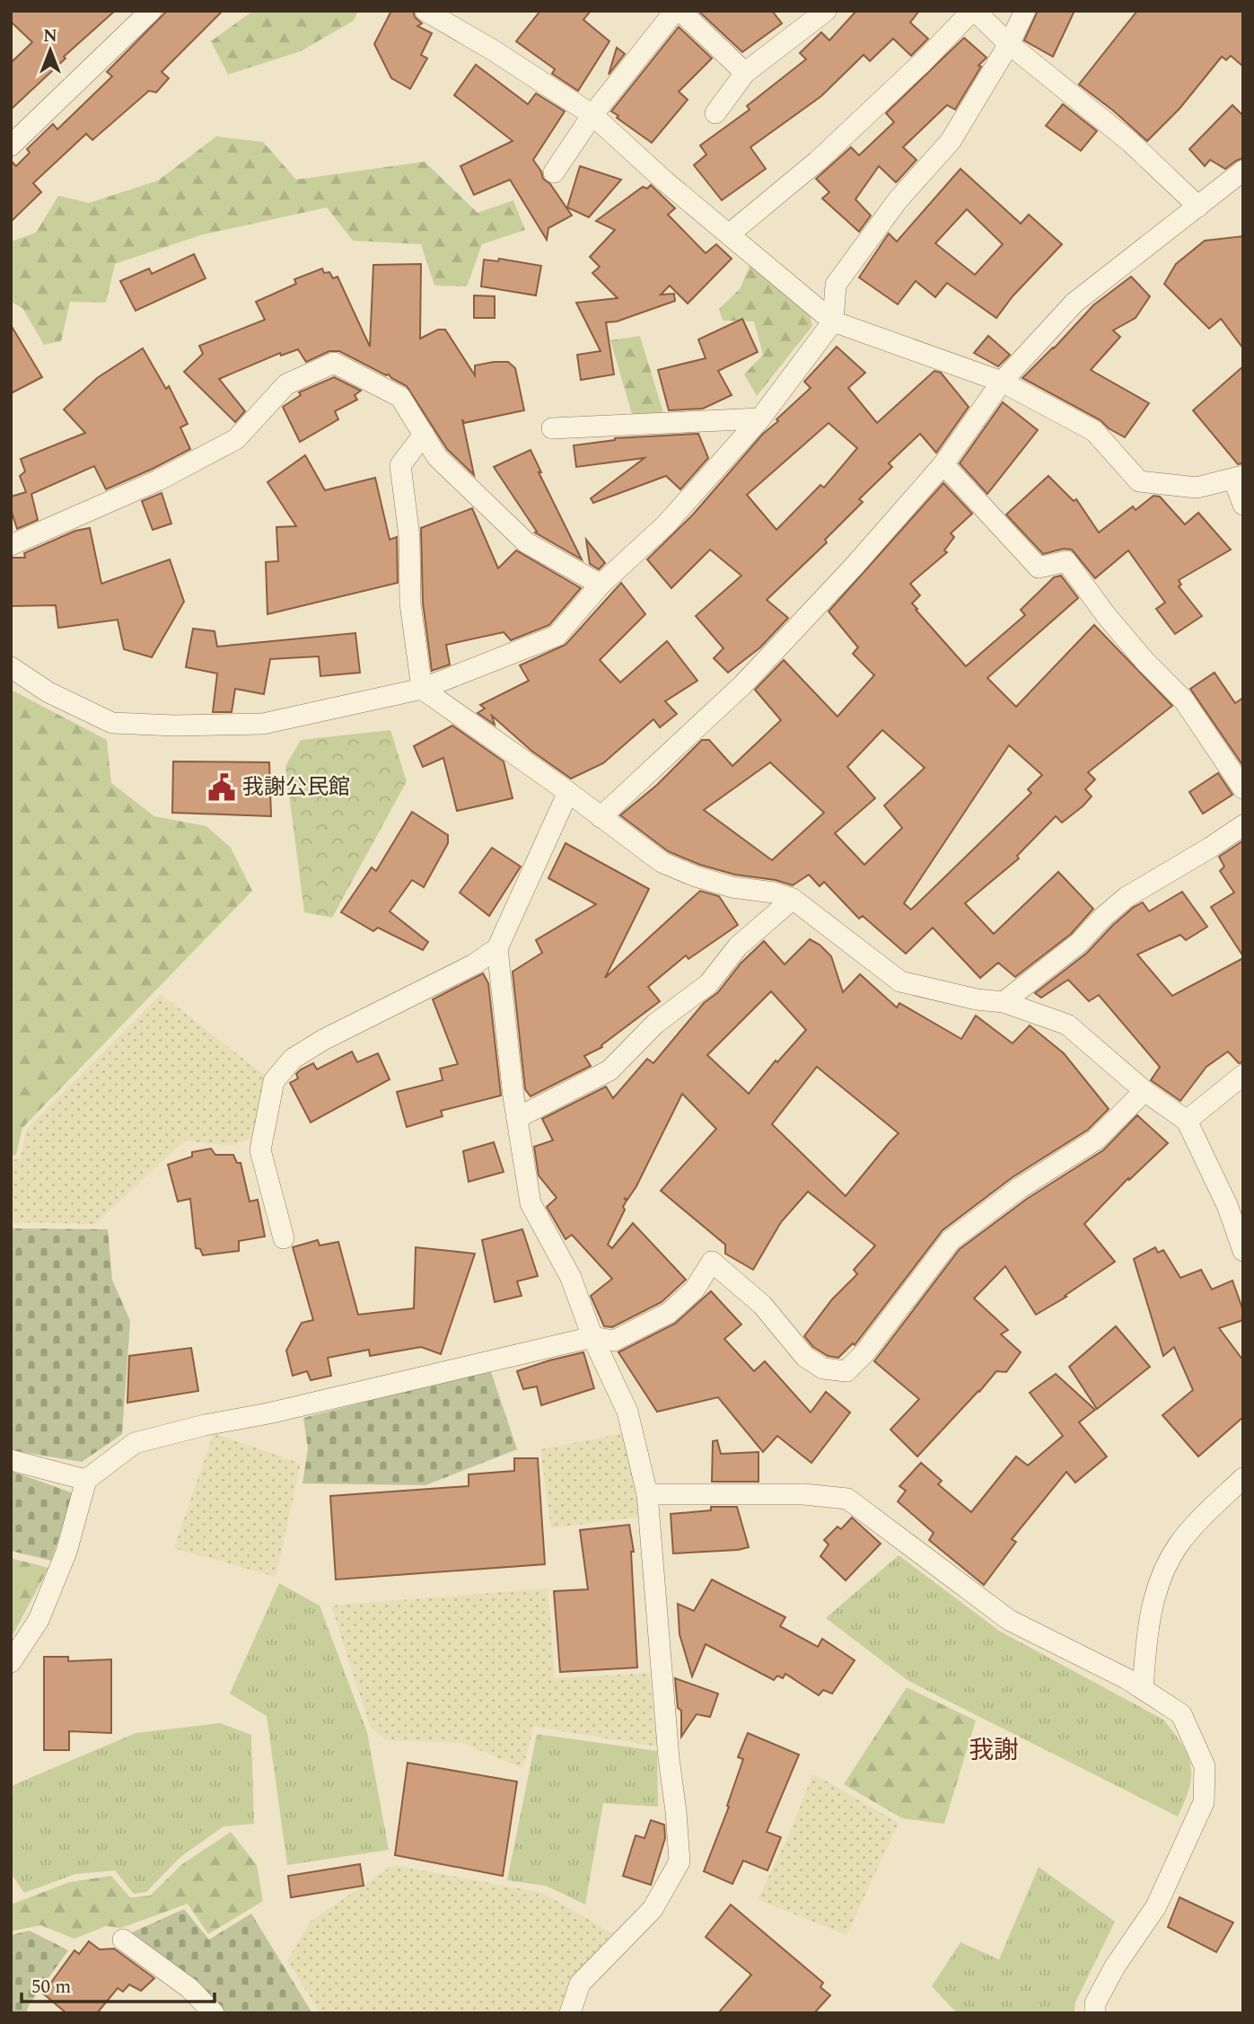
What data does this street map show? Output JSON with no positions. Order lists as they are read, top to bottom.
{
  "districts": ["我謝"],
  "places": {
    "public building": ["我謝公民館"]
  },
  "scale_bar": "50 m",
  "north": "top"
}
